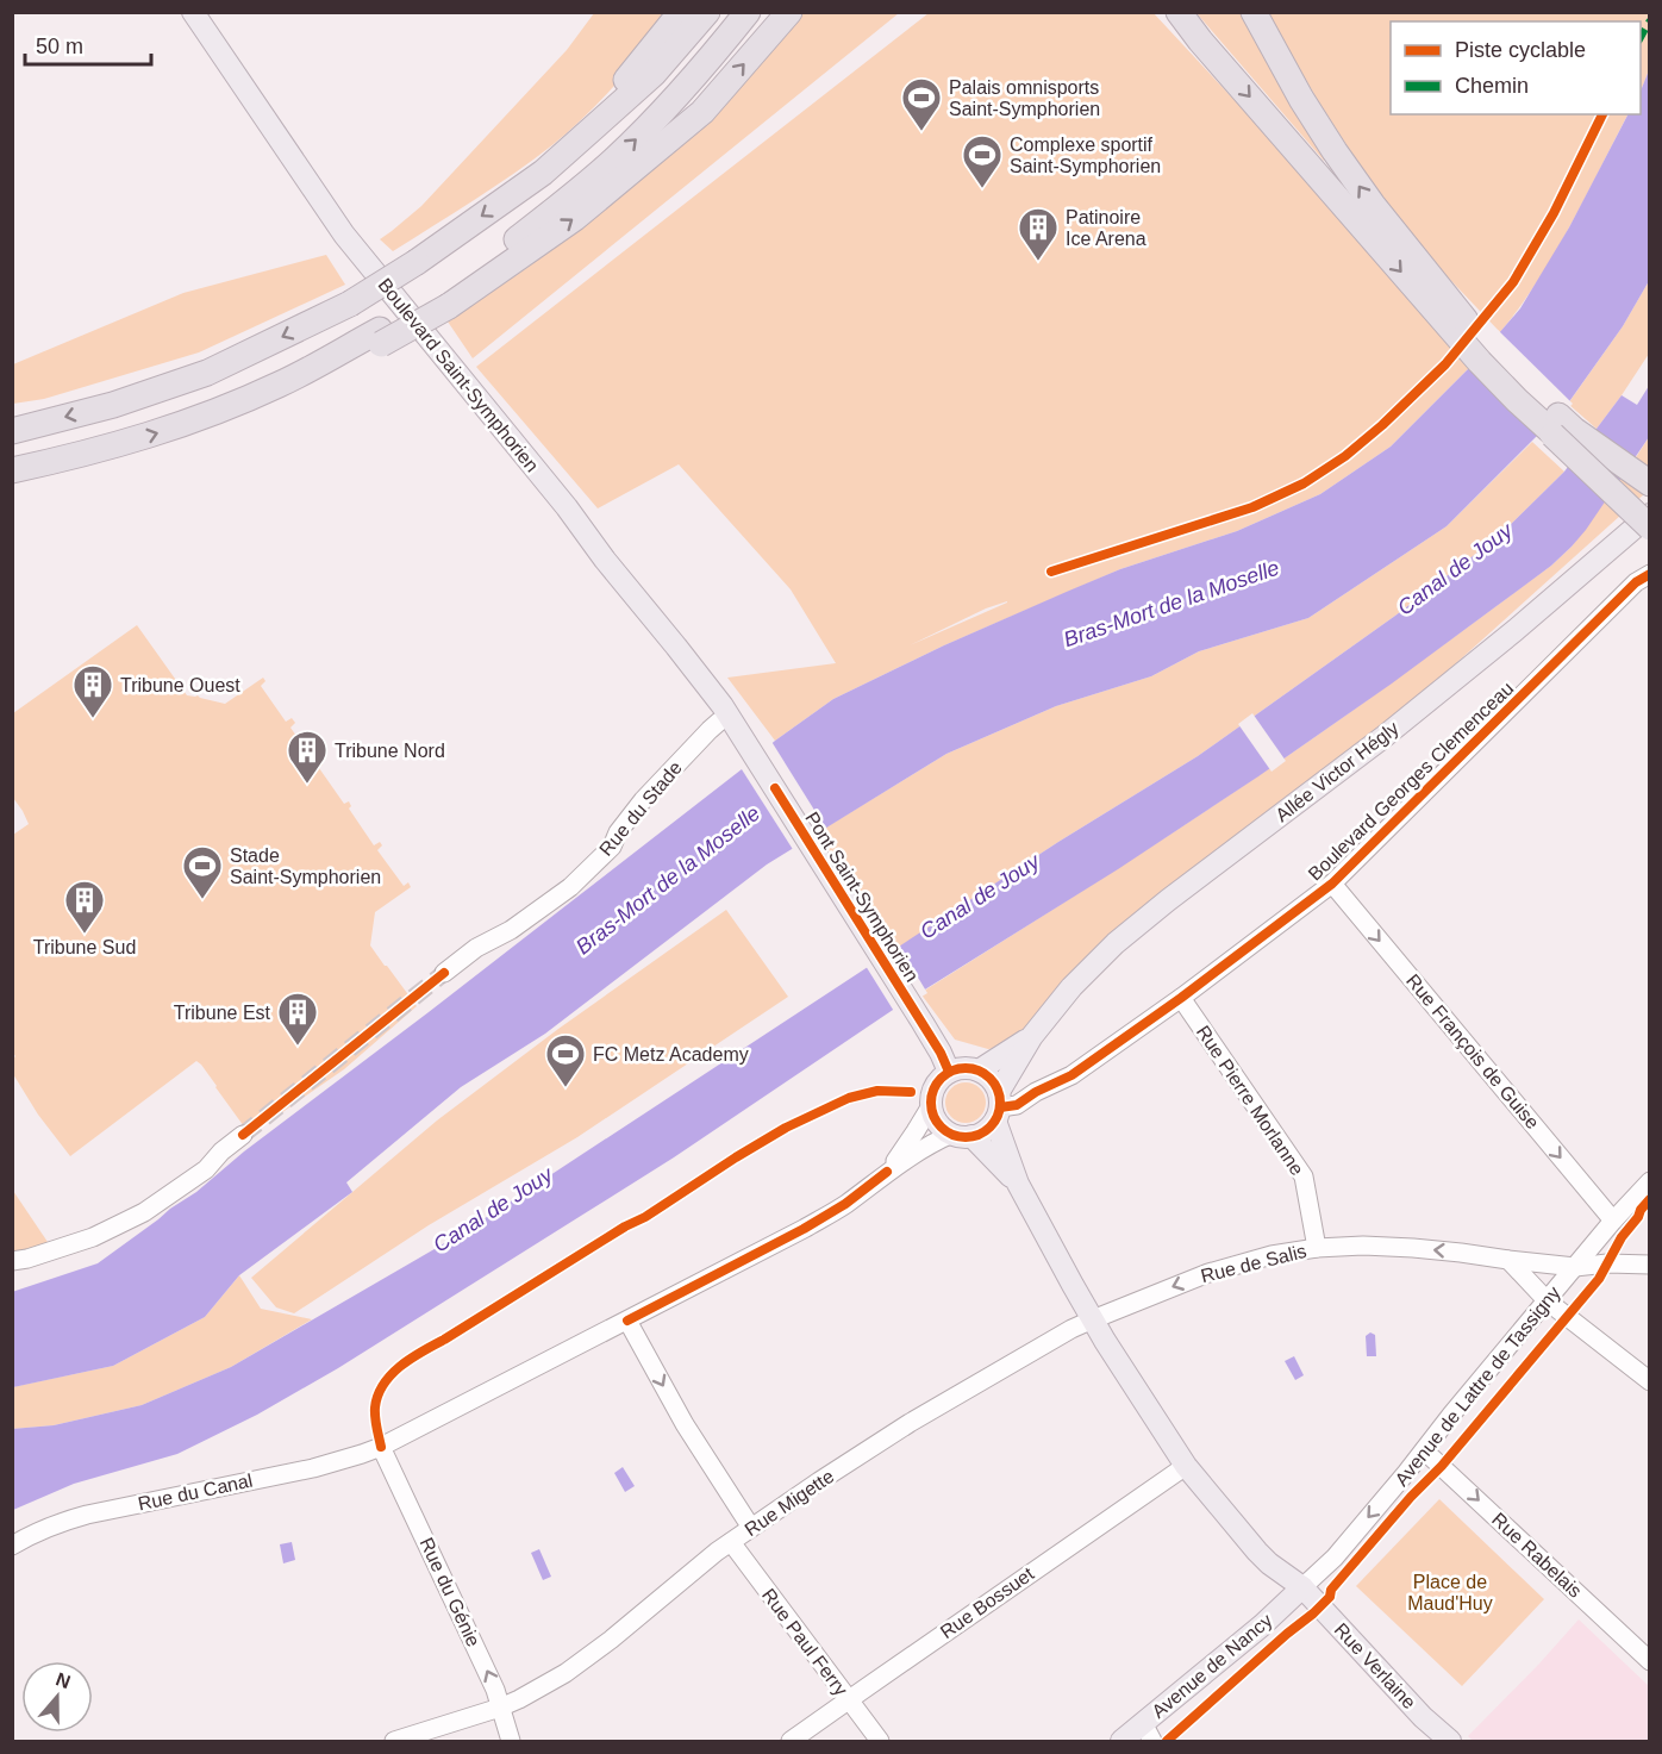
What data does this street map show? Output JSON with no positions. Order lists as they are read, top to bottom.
{
  "streets": {
    "main road": [
      "Boulevard Saint-Symphorien",
      "Allée Victor Hégly",
      "Pont Saint-Symphorien",
      "Avenue de Nancy",
      "Rue Verlaine"
    ],
    "street": [
      "Boulevard Georges Clemenceau",
      "Rue du Stade",
      "Rue François de Guise",
      "Rue Pierre Morlanne",
      "Rue de Salis",
      "Avenue de Lattre de Tassigny",
      "Rue du Canal",
      "Rue Migette",
      "Rue Rabelais",
      "Rue du Génie",
      "Rue Bossuet",
      "Rue Paul Ferry"
    ]
  },
  "crossings": [
    ["Boulevard Saint-Symphorien", "Rue du Stade"],
    ["Boulevard Saint-Symphorien", "Pont Saint-Symphorien"],
    ["Allée Victor Hégly", "Boulevard Georges Clemenceau"],
    ["Allée Victor Hégly", "Pont Saint-Symphorien"],
    ["Boulevard Georges Clemenceau", "Pont Saint-Symphorien"],
    ["Boulevard Georges Clemenceau", "Rue François de Guise"],
    ["Boulevard Georges Clemenceau", "Rue Pierre Morlanne"],
    ["Rue du Stade", "Pont Saint-Symphorien"],
    ["Rue François de Guise", "Avenue de Lattre de Tassigny"],
    ["Rue Pierre Morlanne", "Rue de Salis"],
    ["Rue de Salis", "Avenue de Lattre de Tassigny"],
    ["Rue de Salis", "Rue Migette"],
    ["Rue de Salis", "Rue Verlaine"],
    ["Avenue de Lattre de Tassigny", "Rue Rabelais"],
    ["Avenue de Lattre de Tassigny", "Avenue de Nancy"],
    ["Avenue de Lattre de Tassigny", "Rue Verlaine"],
    ["Rue du Canal", "Rue du Génie"],
    ["Rue Migette", "Rue du Génie"],
    ["Rue Migette", "Rue Paul Ferry"],
    ["Rue Migette", "Rue Verlaine"],
    ["Rue Bossuet", "Rue Paul Ferry"],
    ["Rue Bossuet", "Rue Verlaine"],
    ["Avenue de Nancy", "Rue Verlaine"]
  ],
  "one_way": [
    "Rue François de Guise",
    "Rue de Salis",
    "Rue Rabelais",
    "Rue du Génie"
  ],
  "water": ["Canal de Jouy", "Bras-Mort de la Moselle"],
  "parks": ["Place de Maud'Huy"],
  "places": {
    "sports": [
      "Palais omnisports Saint-Symphorien",
      "Complexe sportif Saint-Symphorien",
      "Stade Saint-Symphorien",
      "FC Metz Academy"
    ],
    "building": [
      "Patinoire Ice Arena",
      "Tribune Ouest",
      "Tribune Nord",
      "Tribune Sud",
      "Tribune Est"
    ]
  },
  "legend": ["Piste cyclable", "Chemin"],
  "scale_bar": "50 m",
  "north": "top"
}
